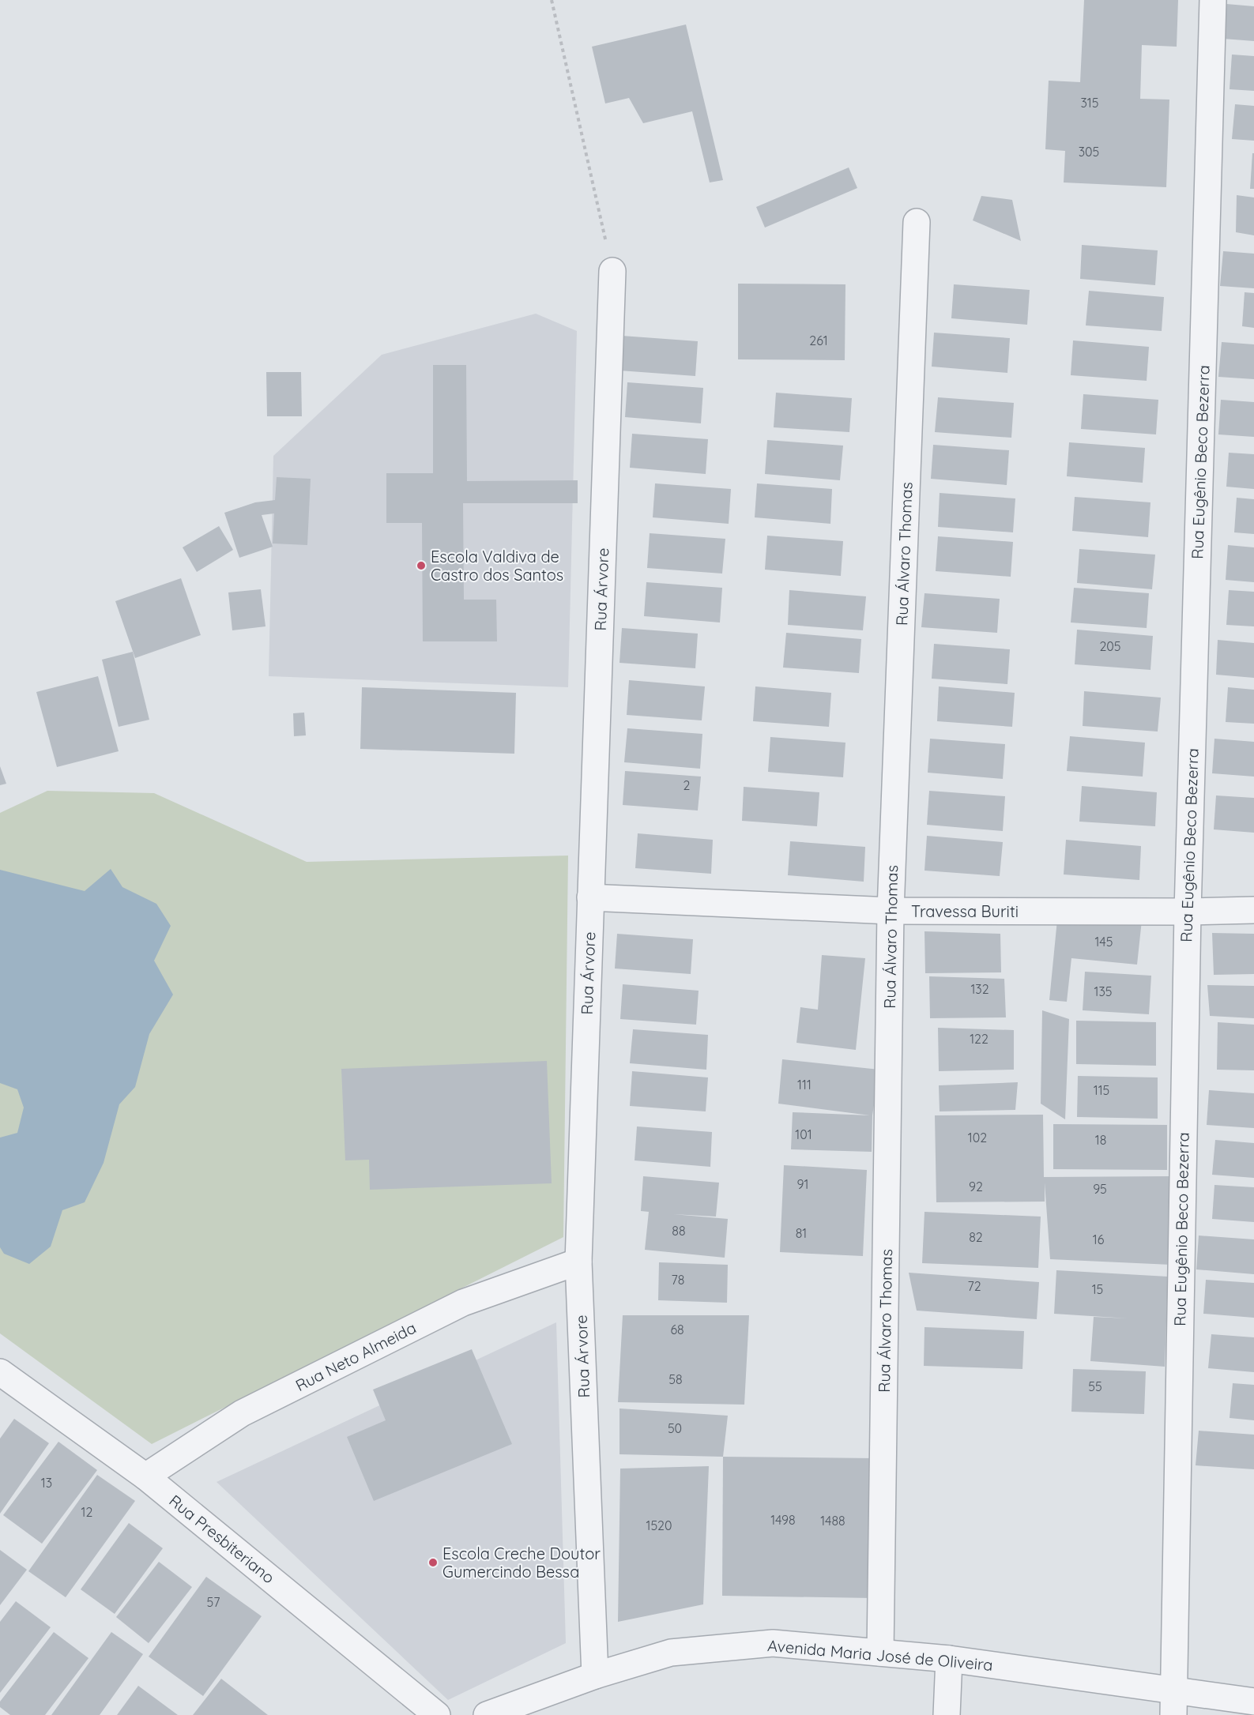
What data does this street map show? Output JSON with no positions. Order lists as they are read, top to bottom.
{
  "streets": {
    "street": [
      "Rua Eugênio Beco Bezerra",
      "Rua Álvaro Thomas",
      "Rua Árvore",
      "Travessa Buriti",
      "Rua Neto Almeida",
      "Rua Presbiteriano",
      "Avenida Maria José de Oliveira"
    ]
  },
  "crossings": [
    ["Rua Eugênio Beco Bezerra", "Travessa Buriti"],
    ["Rua Eugênio Beco Bezerra", "Avenida Maria José de Oliveira"],
    ["Rua Álvaro Thomas", "Travessa Buriti"],
    ["Rua Álvaro Thomas", "Avenida Maria José de Oliveira"],
    ["Rua Árvore", "Travessa Buriti"],
    ["Rua Árvore", "Rua Neto Almeida"],
    ["Rua Árvore", "Avenida Maria José de Oliveira"],
    ["Rua Neto Almeida", "Rua Presbiteriano"]
  ],
  "places": ["Escola Valdiva de Castro dos Santos", "Escola Creche Doutor Gumercindo Bessa"],
  "house_numbers": [
    "315",
    "305",
    "261",
    "205",
    "2",
    "145",
    "132",
    "135",
    "122",
    "111",
    "115",
    "101",
    "102",
    "18",
    "91",
    "92",
    "95",
    "88",
    "81",
    "82",
    "16",
    "78",
    "72",
    "15",
    "68",
    "58",
    "55",
    "50",
    "13",
    "12",
    "1498",
    "1488",
    "1520",
    "57"
  ]
}
